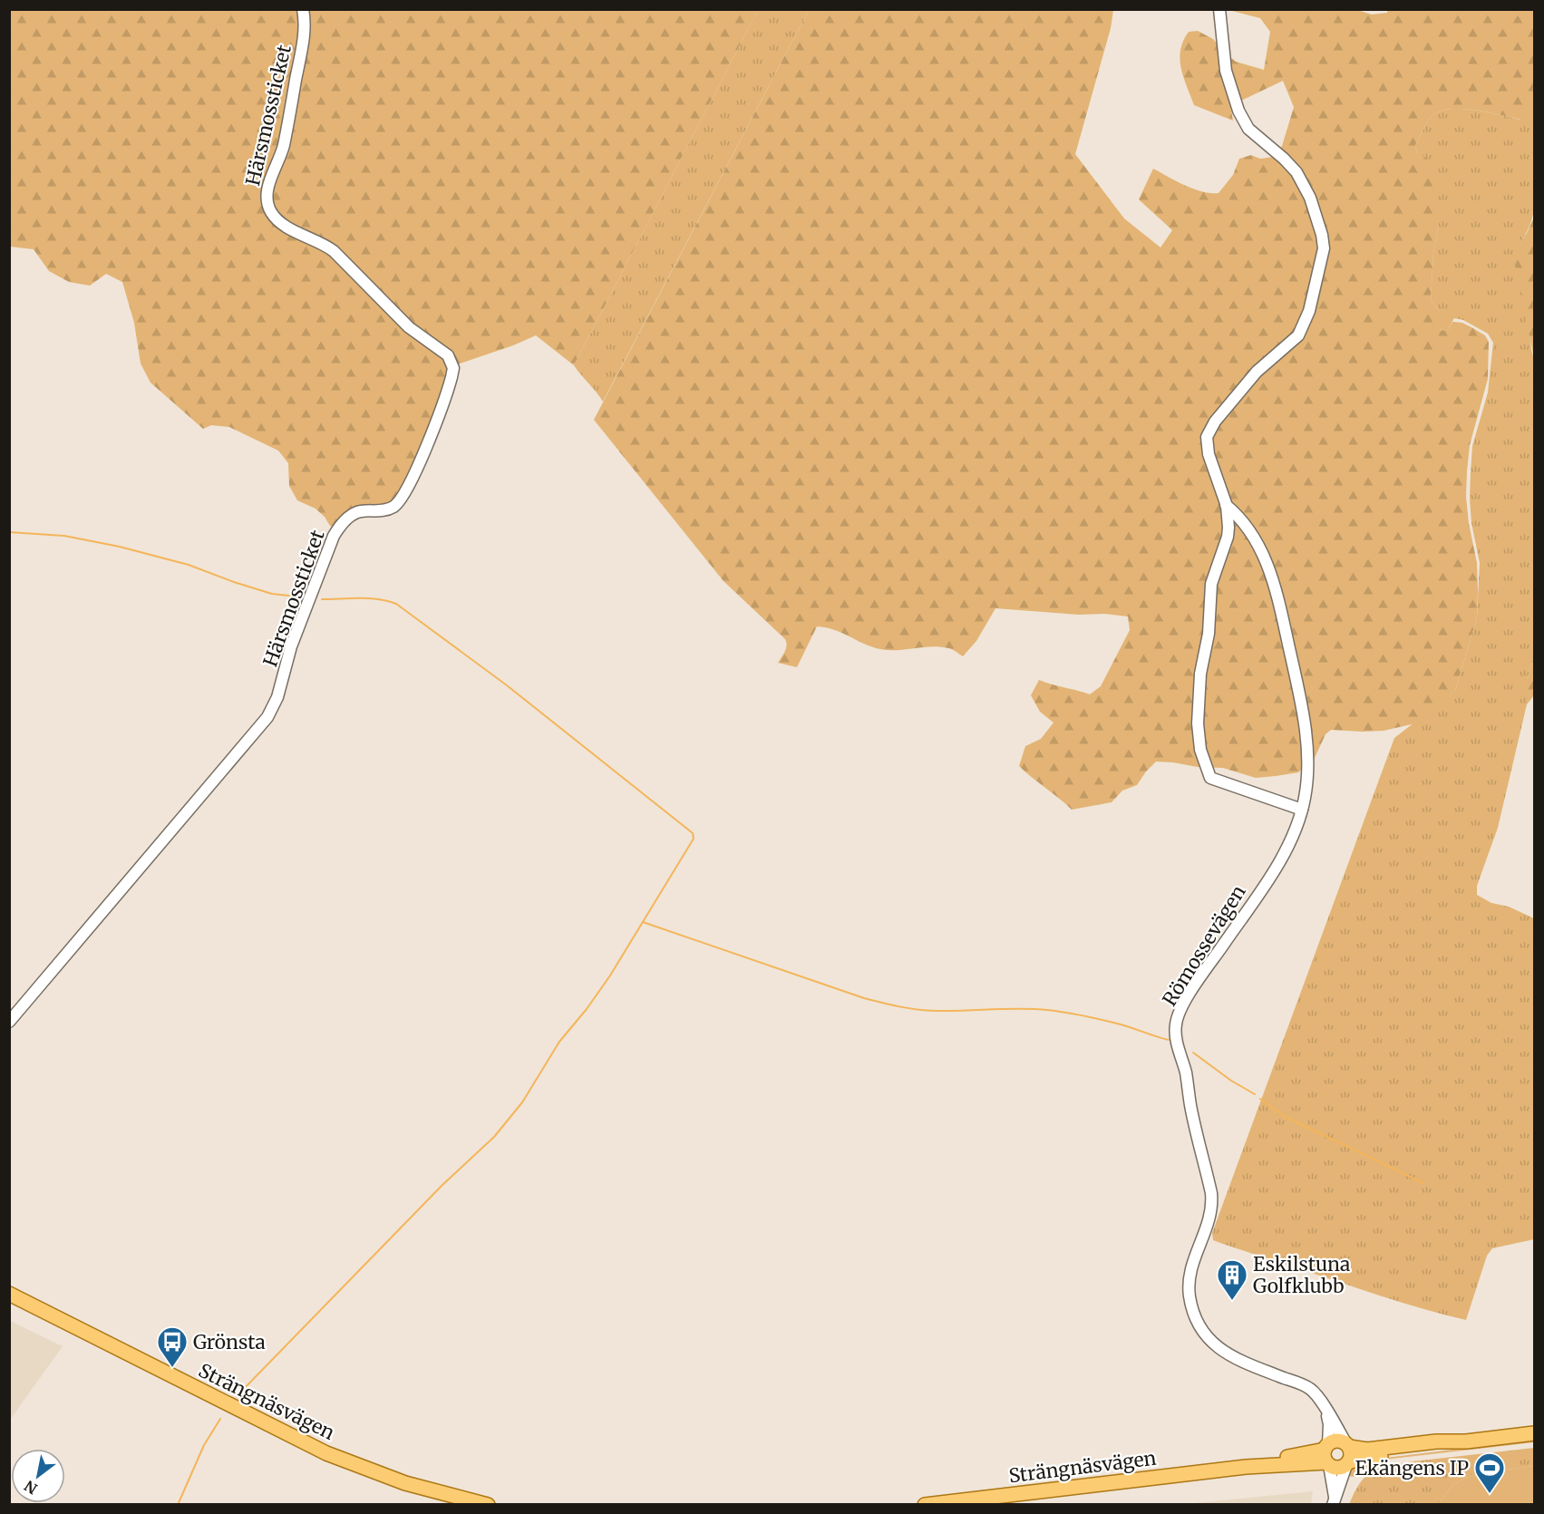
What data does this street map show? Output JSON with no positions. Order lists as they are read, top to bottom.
{
  "streets": {
    "main road": ["Strängnäsvägen"],
    "street": ["Härsmossticket", "Römossevägen"]
  },
  "crossings": [
    ["Römossevägen", "Strängnäsvägen"]
  ],
  "places": {
    "building": ["Eskilstuna Golfklubb"],
    "bus stop": ["Grönsta"],
    "sports": ["Ekängens IP"]
  },
  "north": "bottom left"
}
